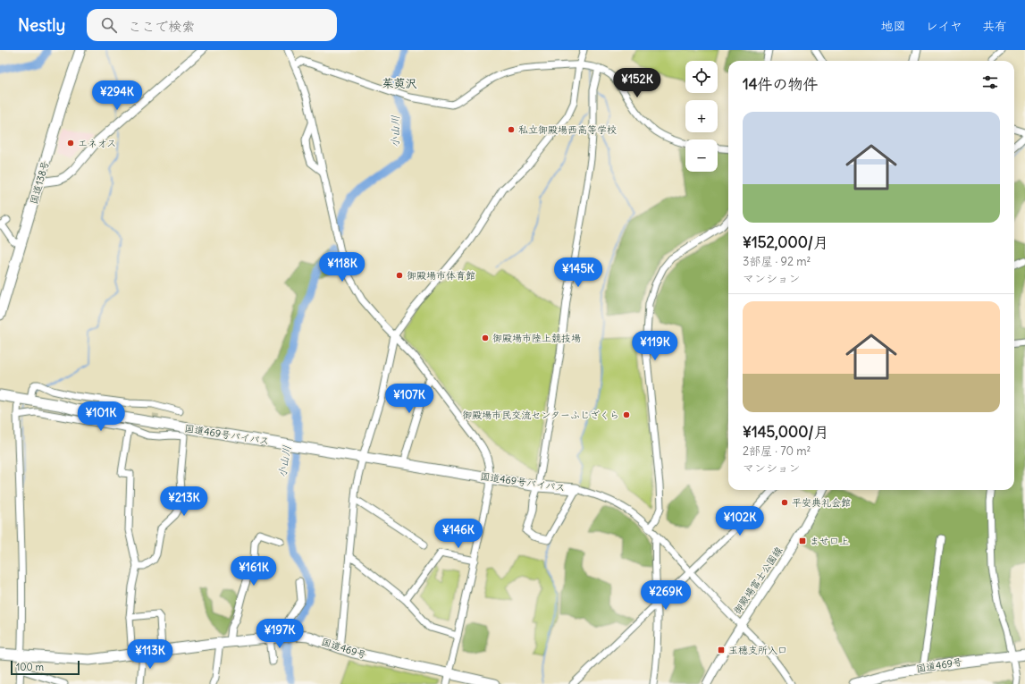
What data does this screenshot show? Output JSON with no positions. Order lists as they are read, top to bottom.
{
  "streets": {
    "highway": ["国道138号", "国道469号バイパス", "国道469号"],
    "main road": ["御殿場富士公園線"]
  },
  "districts": ["茱萸沢"],
  "water": ["小山川"],
  "places": {
    "other": [
      "私立御殿場西高等学校",
      "エネオス",
      "御殿場市体育館",
      "御殿場市陸上競技場",
      "御殿場市民交流センターふじざくら",
      "平安典礼会館"
    ],
    "transit": ["ませ口上", "玉穂支所入口"]
  },
  "scale_bar": "100 m",
  "page": {
    "header": "Nestly",
    "search": "ここで検索",
    "nav": ["地図", "レイヤ", "共有"],
    "map_buttons": ["+", "−"],
    "heading": "14件の物件",
    "price": [
      "¥152K",
      "¥294K",
      "¥118K",
      "¥145K",
      "¥119K",
      "¥107K",
      "¥101K",
      "¥213K",
      "¥102K",
      "¥146K",
      "¥161K",
      "¥269K",
      "¥197K",
      "¥113K"
    ],
    "list": [
      {
        "name": "¥152,000/月",
        "note": "3部屋 · 92 m² · マンション"
      },
      {
        "name": "¥145,000/月",
        "note": "2部屋 · 70 m² · マンション"
      }
    ],
    "scale": "100 m"
  }
}
